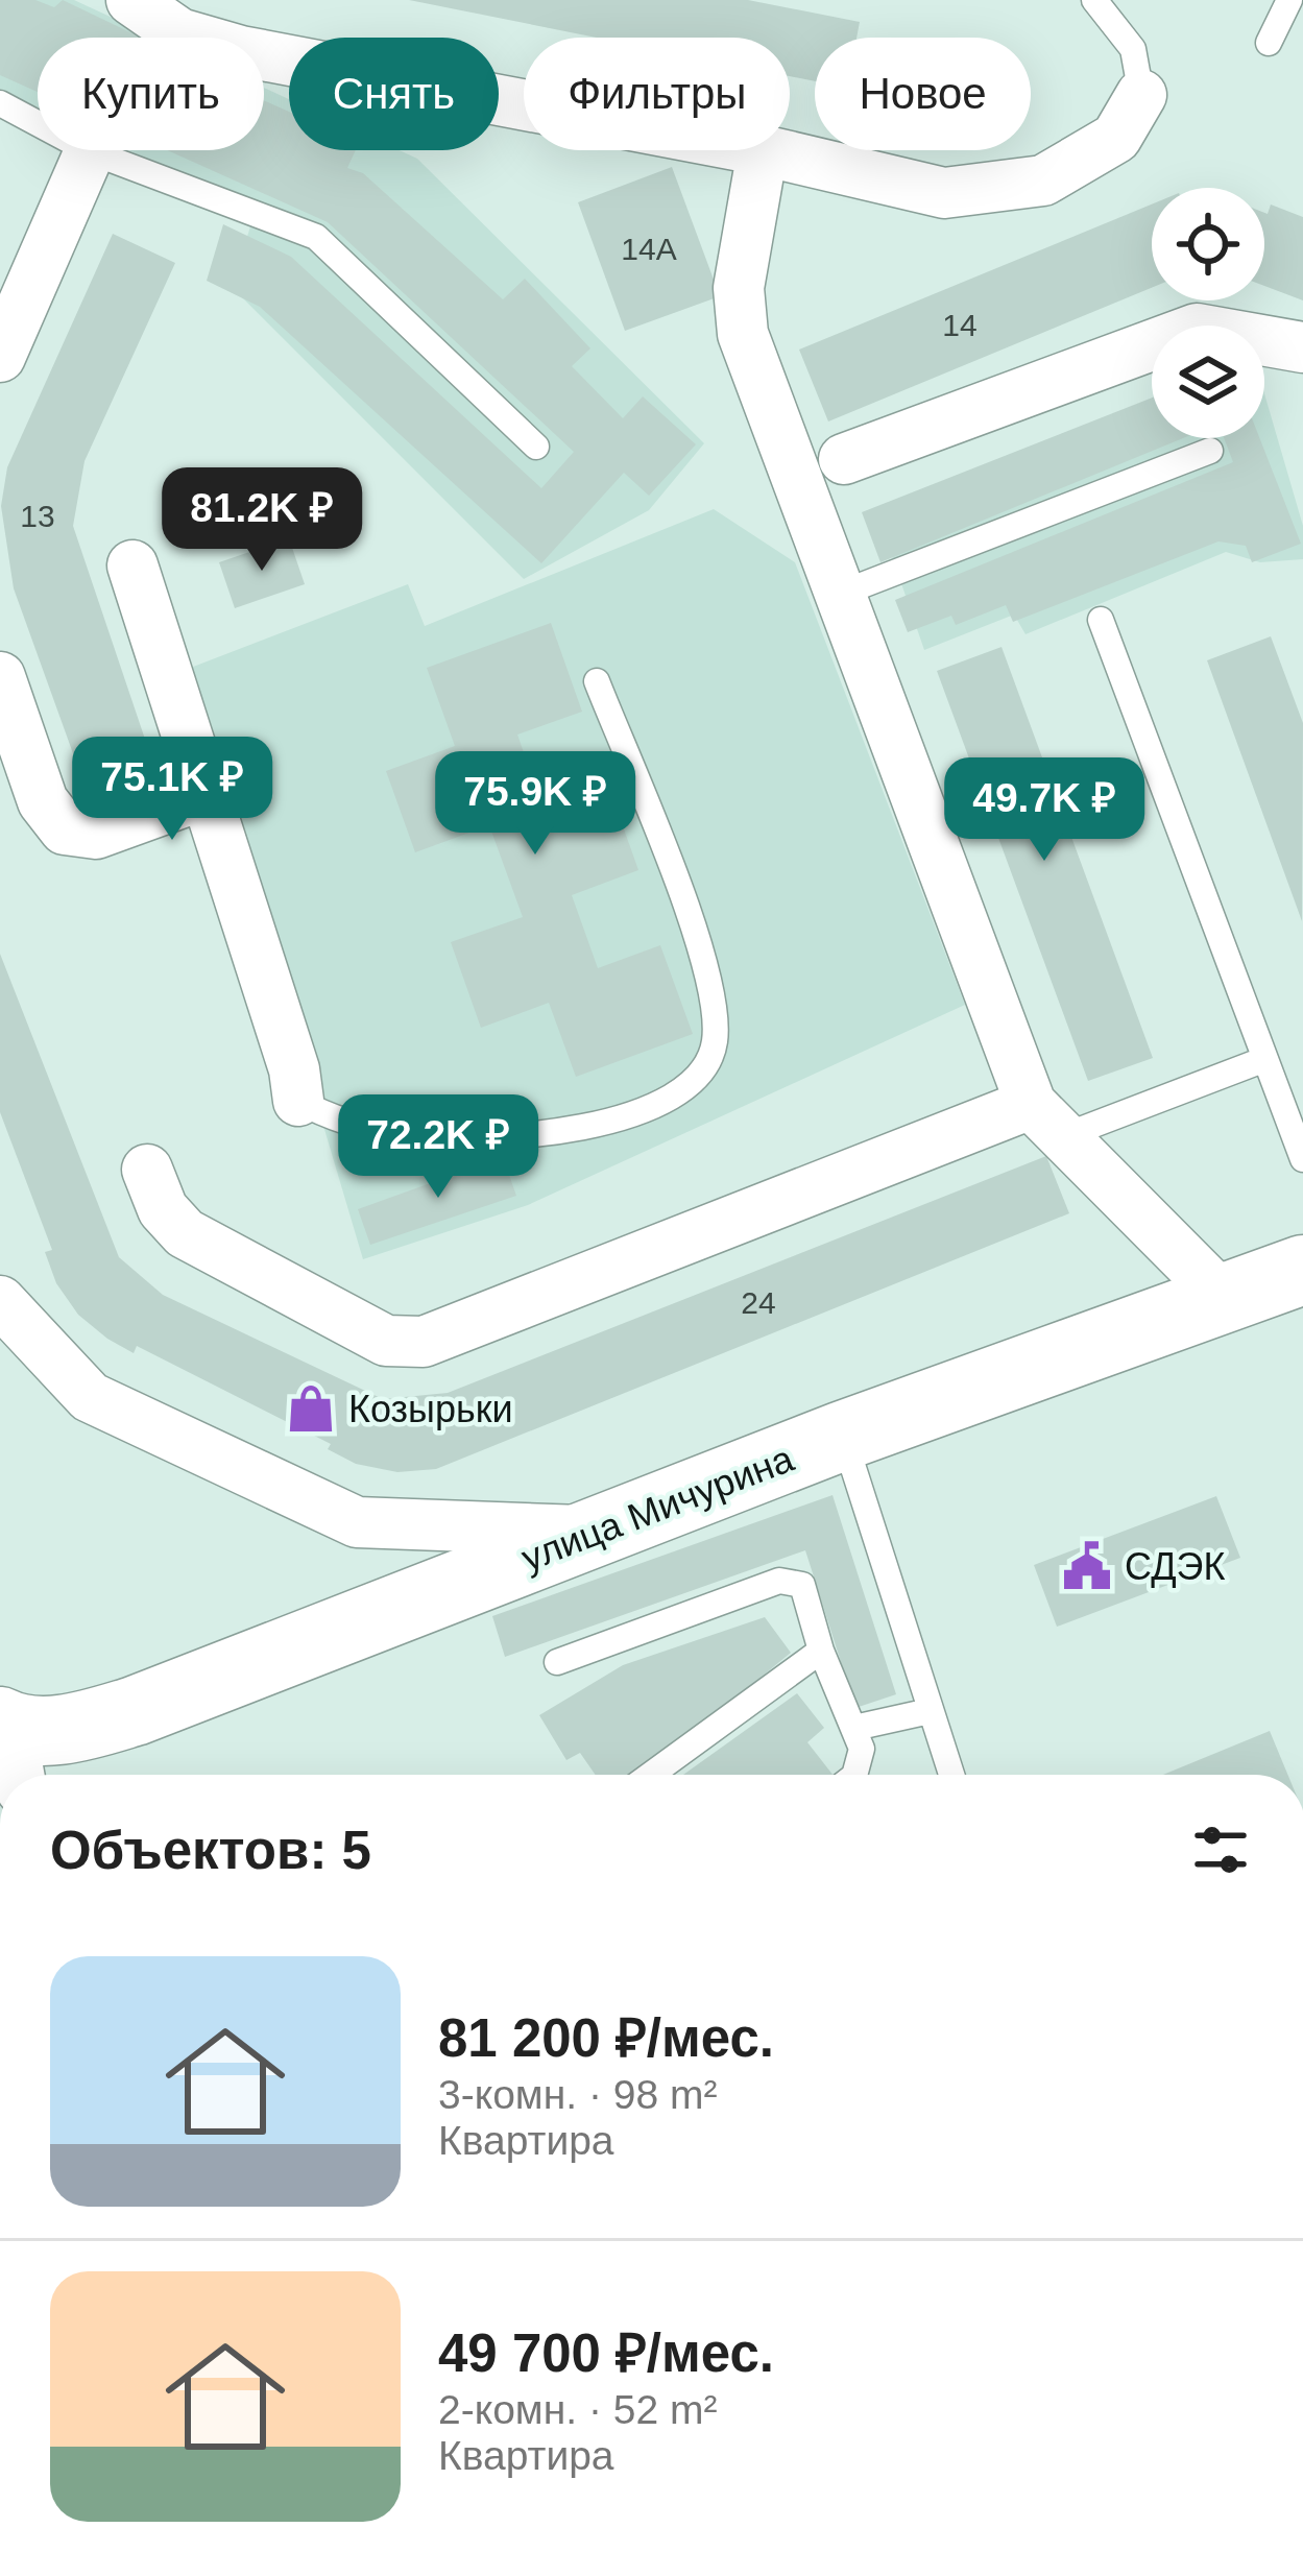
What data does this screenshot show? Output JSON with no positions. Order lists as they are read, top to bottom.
{
  "streets": {
    "street": ["улица Мичурина"]
  },
  "places": {
    "shop": ["Козырьки"],
    "public building": ["СДЭК"]
  },
  "house_numbers": [
    "14А",
    "14",
    "13",
    "24"
  ],
  "page": {
    "chip": [
      "Купить",
      "Снять",
      "Фильтры",
      "Новое"
    ],
    "price": [
      "81.2K ₽",
      "75.1K ₽",
      "75.9K ₽",
      "49.7K ₽",
      "72.2K ₽"
    ],
    "heading": "Объектов: 5",
    "list": [
      {
        "name": "81 200 ₽/мес.",
        "note": "3-комн. · 98 m² · Квартира"
      },
      {
        "name": "49 700 ₽/мес.",
        "note": "2-комн. · 52 m² · Квартира"
      }
    ]
  }
}
